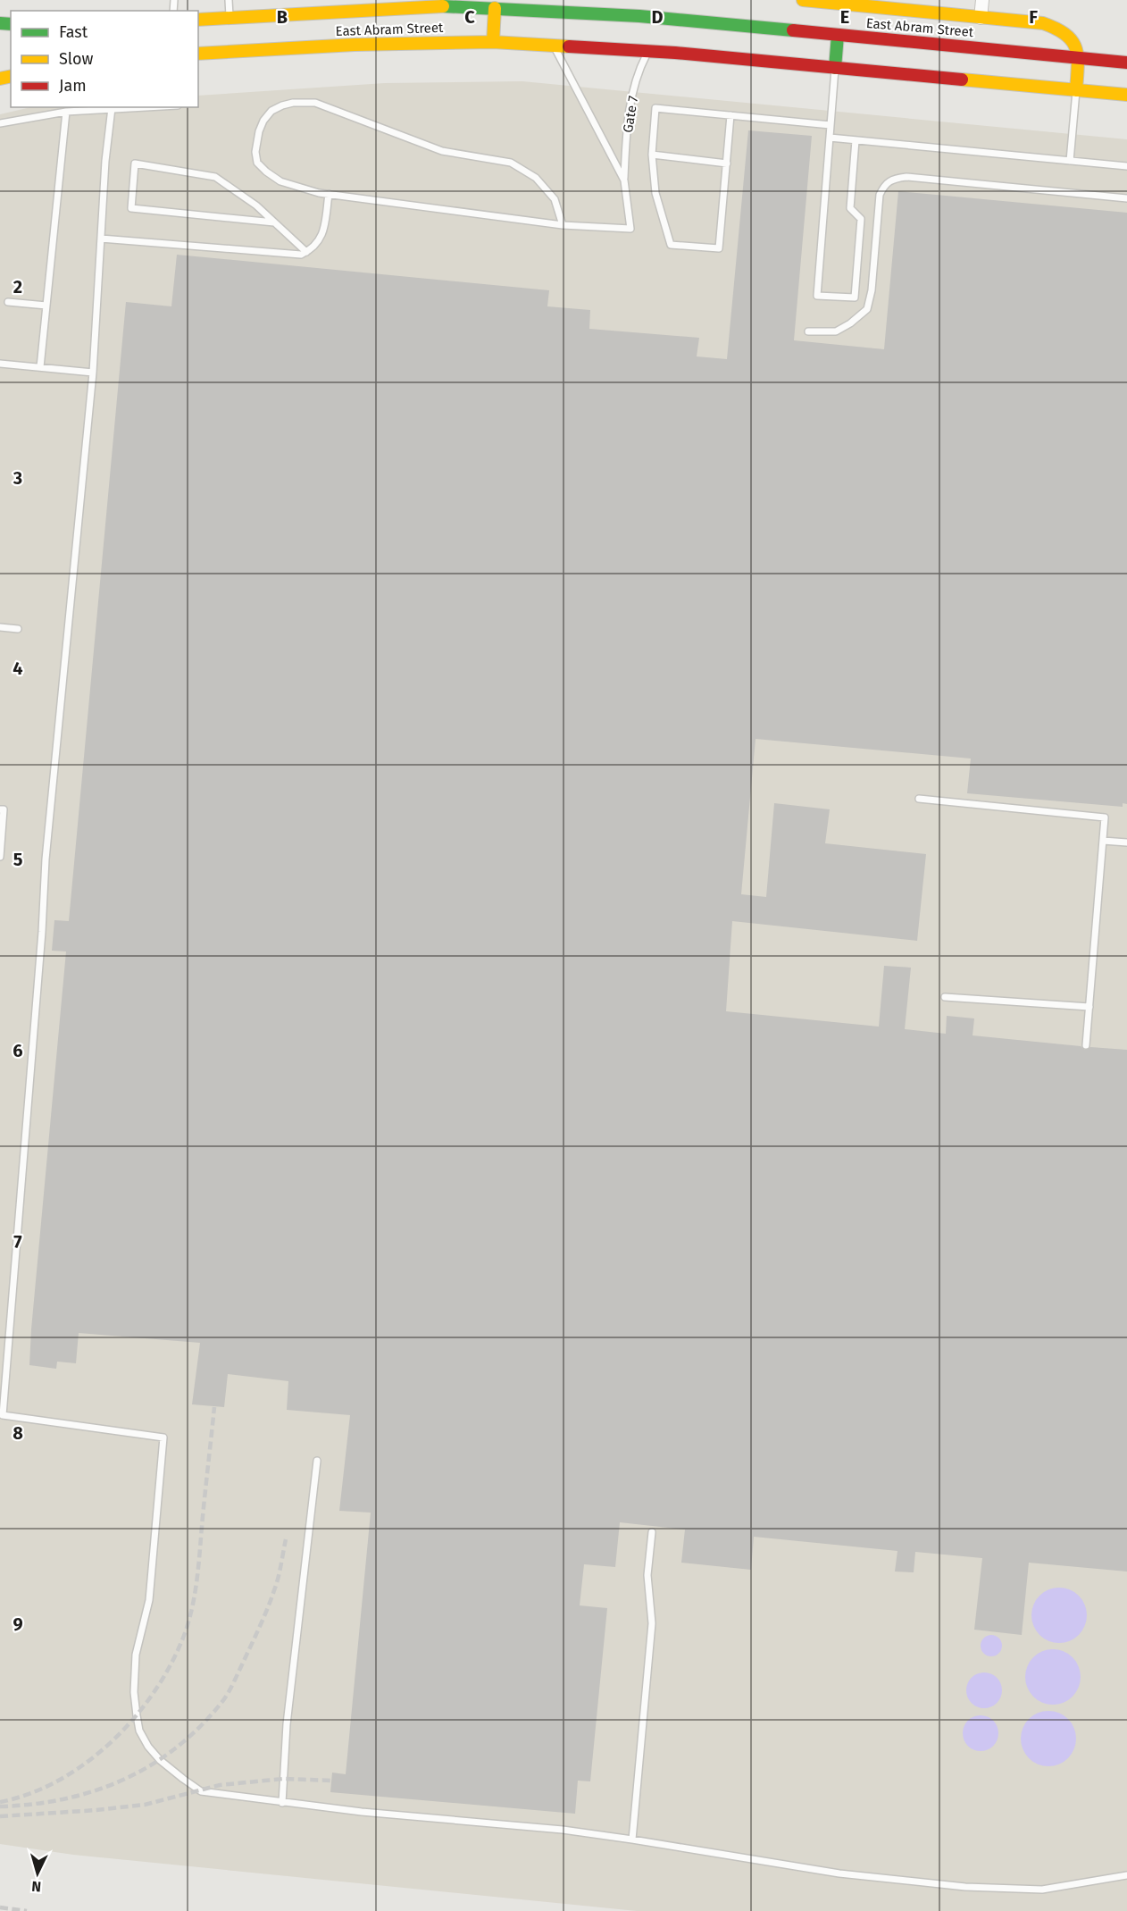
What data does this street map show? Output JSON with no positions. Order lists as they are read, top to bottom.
{
  "streets": {
    "main road": ["East Abram Street"],
    "lane": ["Gate 7"]
  },
  "crossings": [
    ["East Abram Street", "Gate 7"]
  ],
  "legend": ["Fast", "Slow", "Jam"],
  "north": "bottom",
  "grid": {
    "columns": [
      "B",
      "C",
      "D",
      "E",
      "F"
    ],
    "rows": [
      "2",
      "3",
      "4",
      "5",
      "6",
      "7",
      "8",
      "9"
    ]
  }
}
